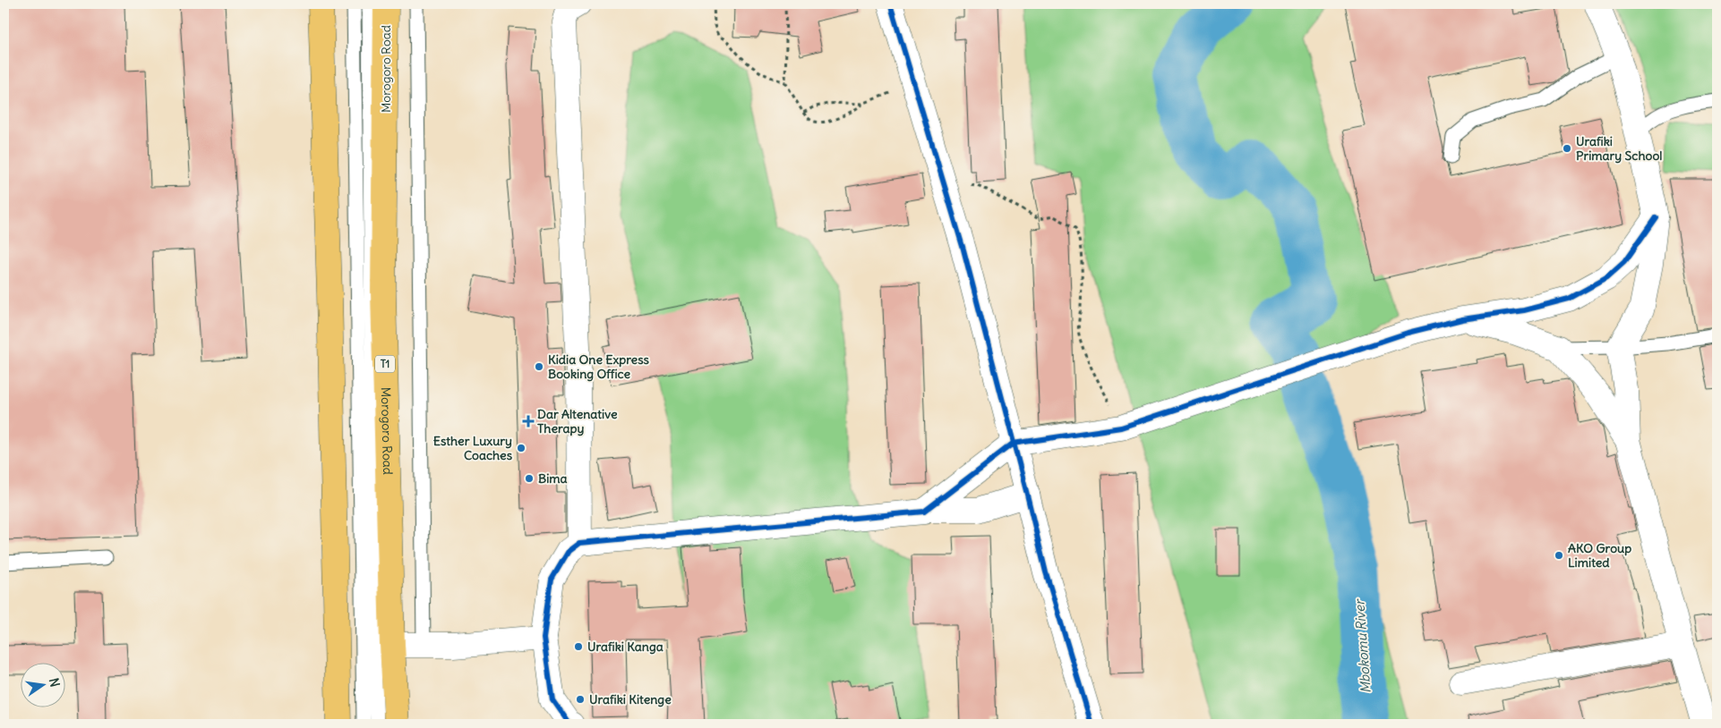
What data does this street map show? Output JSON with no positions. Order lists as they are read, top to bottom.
{
  "streets": {
    "highway": ["Morogoro Road", "T1"]
  },
  "water": ["Mbokomu River"],
  "places": {
    "other": [
      "Urafiki Primary School",
      "Kidia One Express Booking Office",
      "Esther Luxury Coaches",
      "Bima",
      "AKO Group Limited",
      "Urafiki Kanga",
      "Urafiki Kitenge"
    ],
    "health": ["Dar Altenative Therapy"]
  },
  "north": "right"
}
